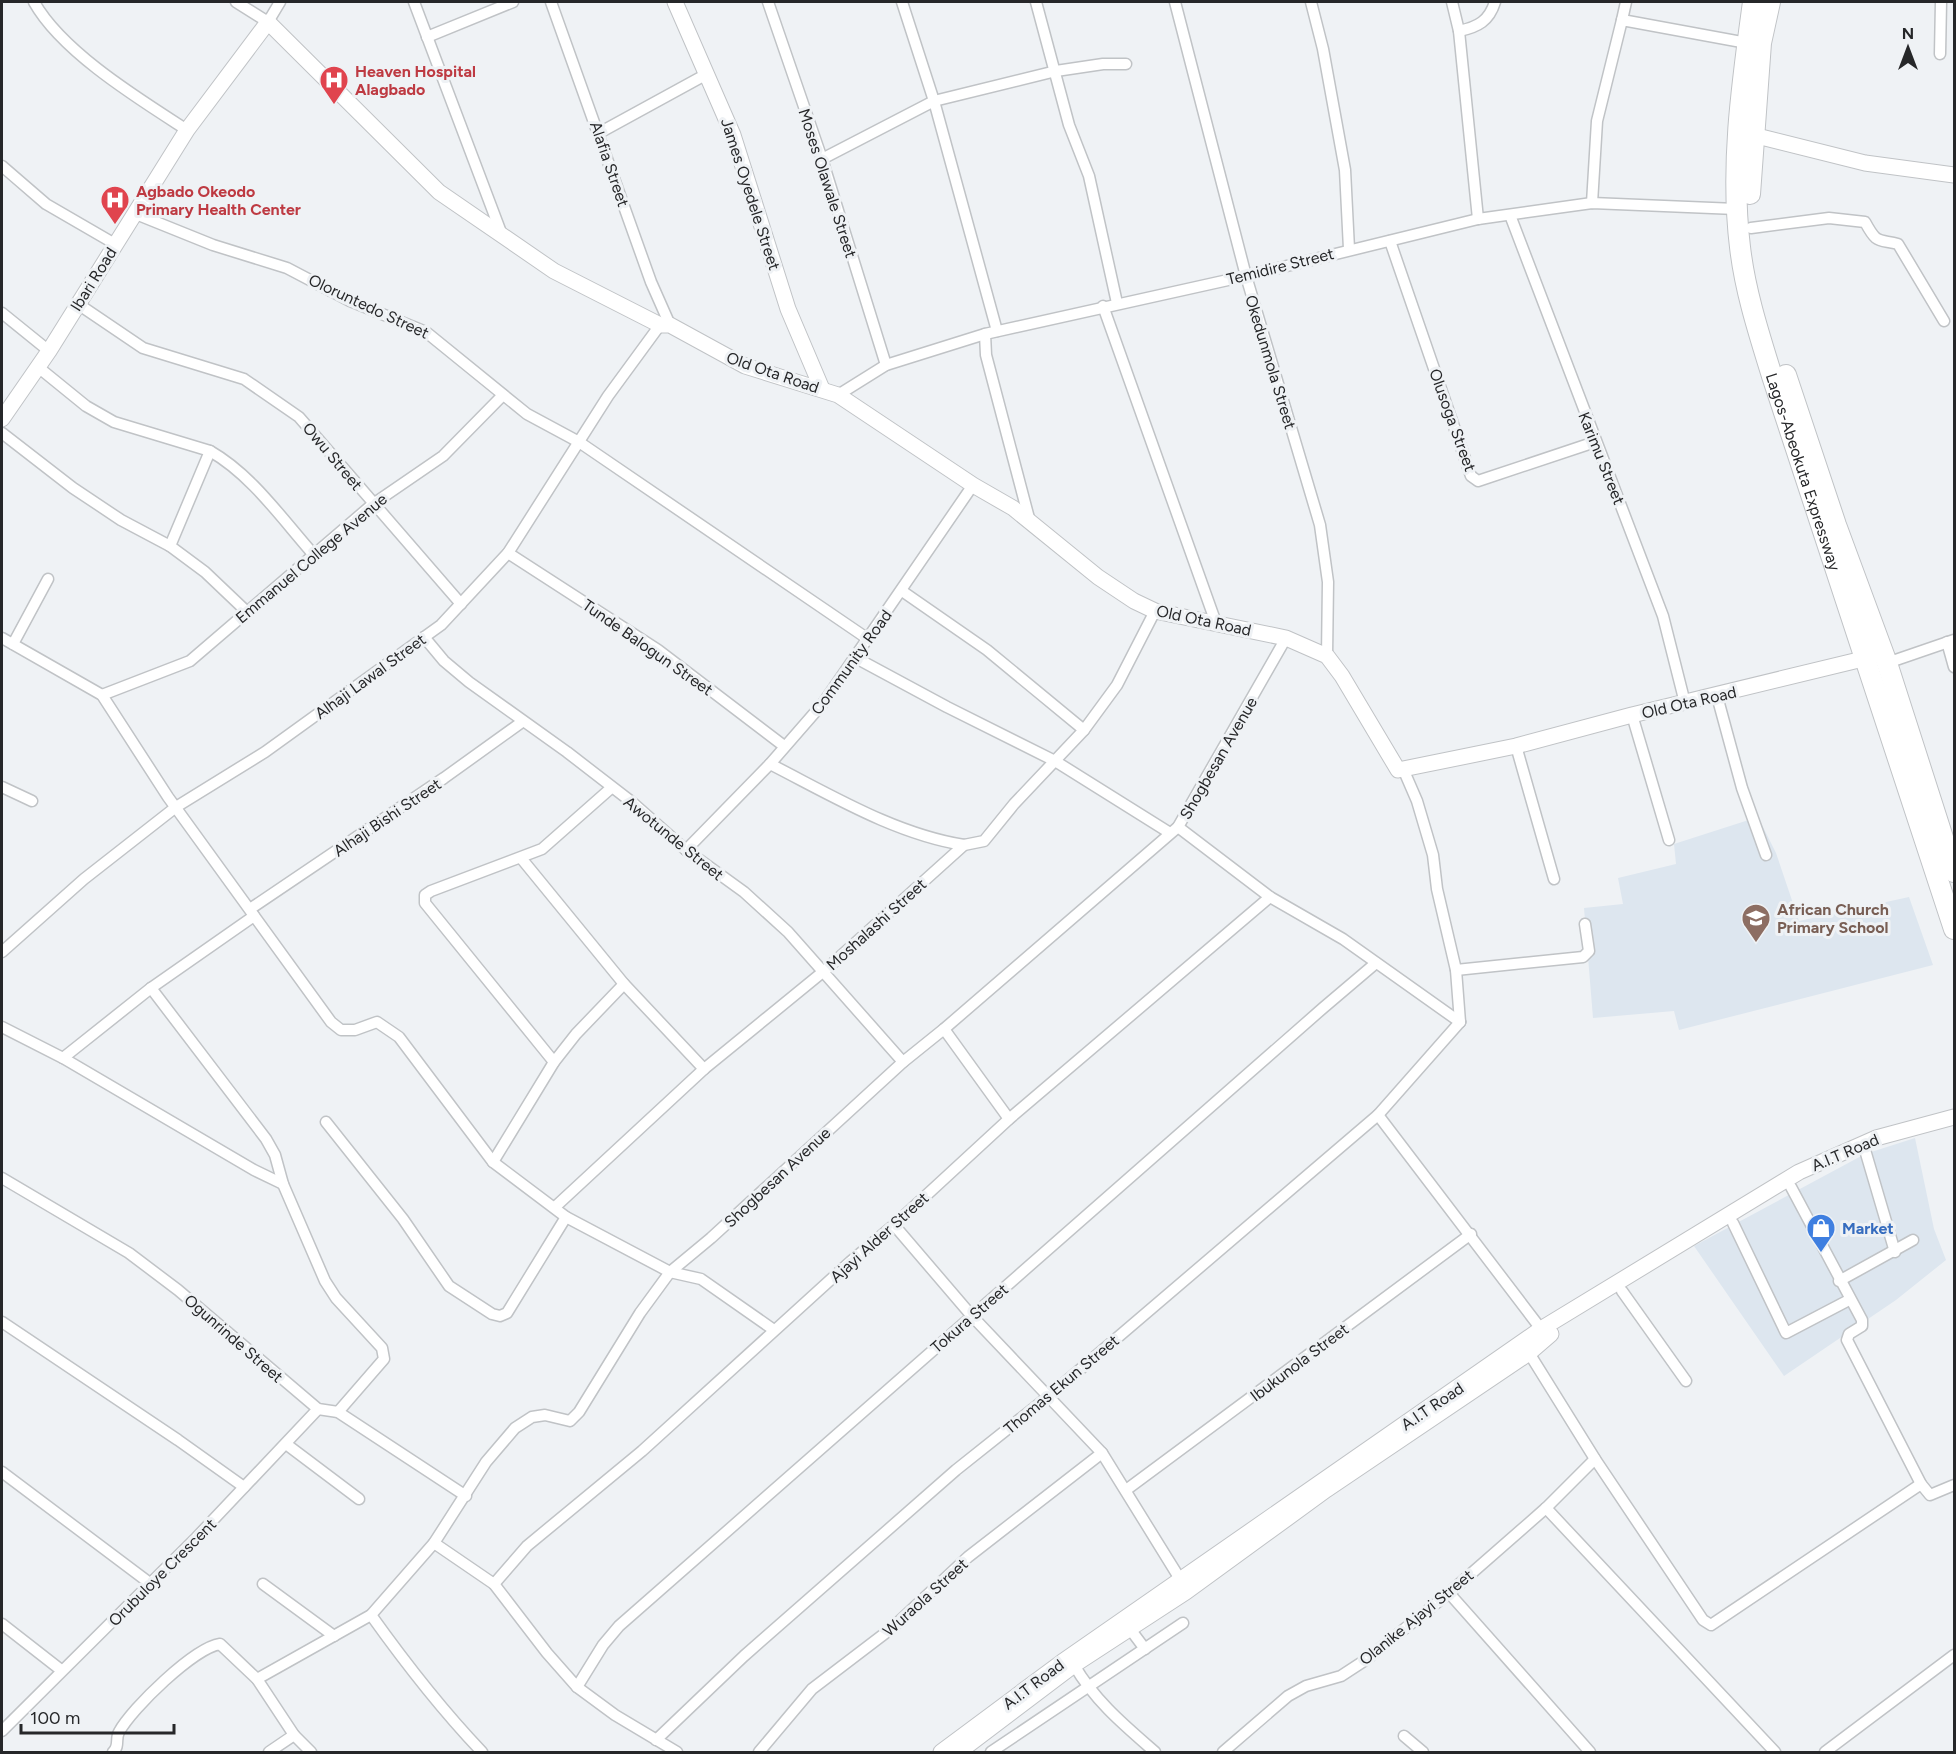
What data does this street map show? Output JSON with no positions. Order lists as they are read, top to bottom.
{
  "streets": {
    "highway": ["Lagos-Abeokuta Expressway"],
    "street": [
      "Alafia Street",
      "Moses Olawale Street",
      "James Oyedele Street",
      "Temidire Street",
      "Ibari Road",
      "Oloruntedo Street",
      "Okedunmola Street",
      "Old Ota Road",
      "Olusoga Street",
      "Owu Street",
      "Karimu Street",
      "Emmanuel College Avenue",
      "Tunde Balogun Street",
      "Community Road",
      "Alhaji Lawal Street",
      "Shogbesan Avenue",
      "Alhaji Bishi Street",
      "Awotunde Street",
      "Moshalashi Street",
      "A.I.T Road",
      "Ajayi Alder Street",
      "Tokura Street",
      "Ogunrinde Street",
      "Ibukunola Street",
      "Thomas Ekun Street",
      "Orubuloye Crescent",
      "Wuraola Street",
      "Olanike Ajayi Street"
    ]
  },
  "crossings": [
    ["Alafia Street", "Old Ota Road"],
    ["Alafia Street", "Alhaji Lawal Street"],
    ["Moses Olawale Street", "Temidire Street"],
    ["James Oyedele Street", "Old Ota Road"],
    ["Temidire Street", "Okedunmola Street"],
    ["Temidire Street", "Old Ota Road"],
    ["Temidire Street", "Olusoga Street"],
    ["Temidire Street", "Karimu Street"],
    ["Temidire Street", "Lagos-Abeokuta Expressway"],
    ["Ibari Road", "Oloruntedo Street"],
    ["Ibari Road", "Old Ota Road"],
    ["Ibari Road", "Owu Street"],
    ["Oloruntedo Street", "Emmanuel College Avenue"],
    ["Oloruntedo Street", "Community Road"],
    ["Oloruntedo Street", "Alhaji Lawal Street"],
    ["Okedunmola Street", "Old Ota Road"],
    ["Old Ota Road", "Karimu Street"],
    ["Old Ota Road", "Lagos-Abeokuta Expressway"],
    ["Old Ota Road", "Community Road"],
    ["Old Ota Road", "Alhaji Lawal Street"],
    ["Old Ota Road", "Shogbesan Avenue"],
    ["Old Ota Road", "Moshalashi Street"],
    ["Olusoga Street", "Karimu Street"],
    ["Owu Street", "Emmanuel College Avenue"],
    ["Owu Street", "Alhaji Lawal Street"],
    ["Tunde Balogun Street", "Community Road"],
    ["Tunde Balogun Street", "Alhaji Lawal Street"],
    ["Community Road", "Awotunde Street"],
    ["Alhaji Lawal Street", "Awotunde Street"],
    ["Shogbesan Avenue", "Awotunde Street"],
    ["Alhaji Bishi Street", "Awotunde Street"],
    ["Awotunde Street", "Moshalashi Street"],
    ["Ogunrinde Street", "Orubuloye Crescent"]
  ],
  "places": {
    "hospital": ["Heaven Hospital Alagbado", "Agbado Okeodo Primary Health Center"],
    "school or university": ["African Church Primary School"],
    "shop": ["Market"]
  },
  "scale_bar": "100 m",
  "north": "top"
}
